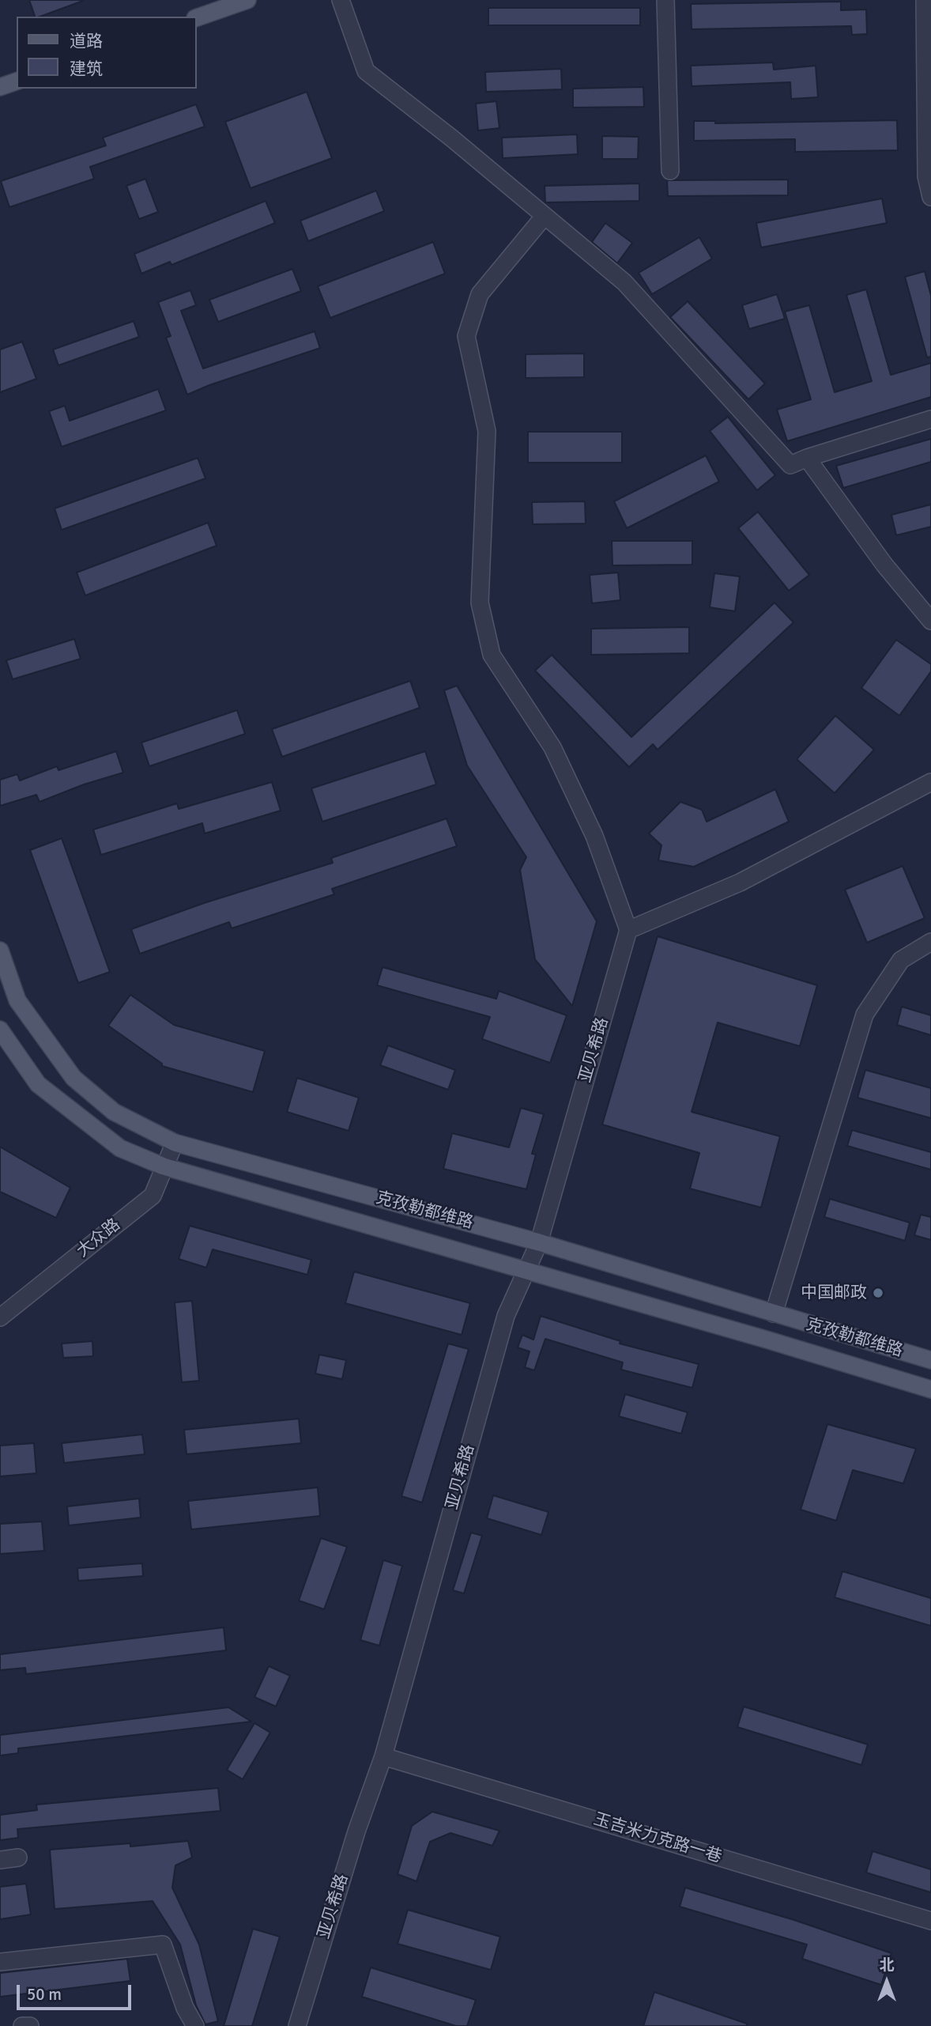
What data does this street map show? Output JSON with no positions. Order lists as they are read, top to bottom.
{
  "streets": {
    "main road": ["克孜勒都维路"],
    "street": ["亚贝希路", "大众路", "玉吉米力克路一巷"]
  },
  "crossings": [
    ["亚贝希路", "克孜勒都维路"],
    ["亚贝希路", "玉吉米力克路一巷"],
    ["克孜勒都维路", "大众路"]
  ],
  "places": ["中国邮政"],
  "legend": ["道路", "建筑"],
  "scale_bar": "50 m",
  "north": "top"
}
